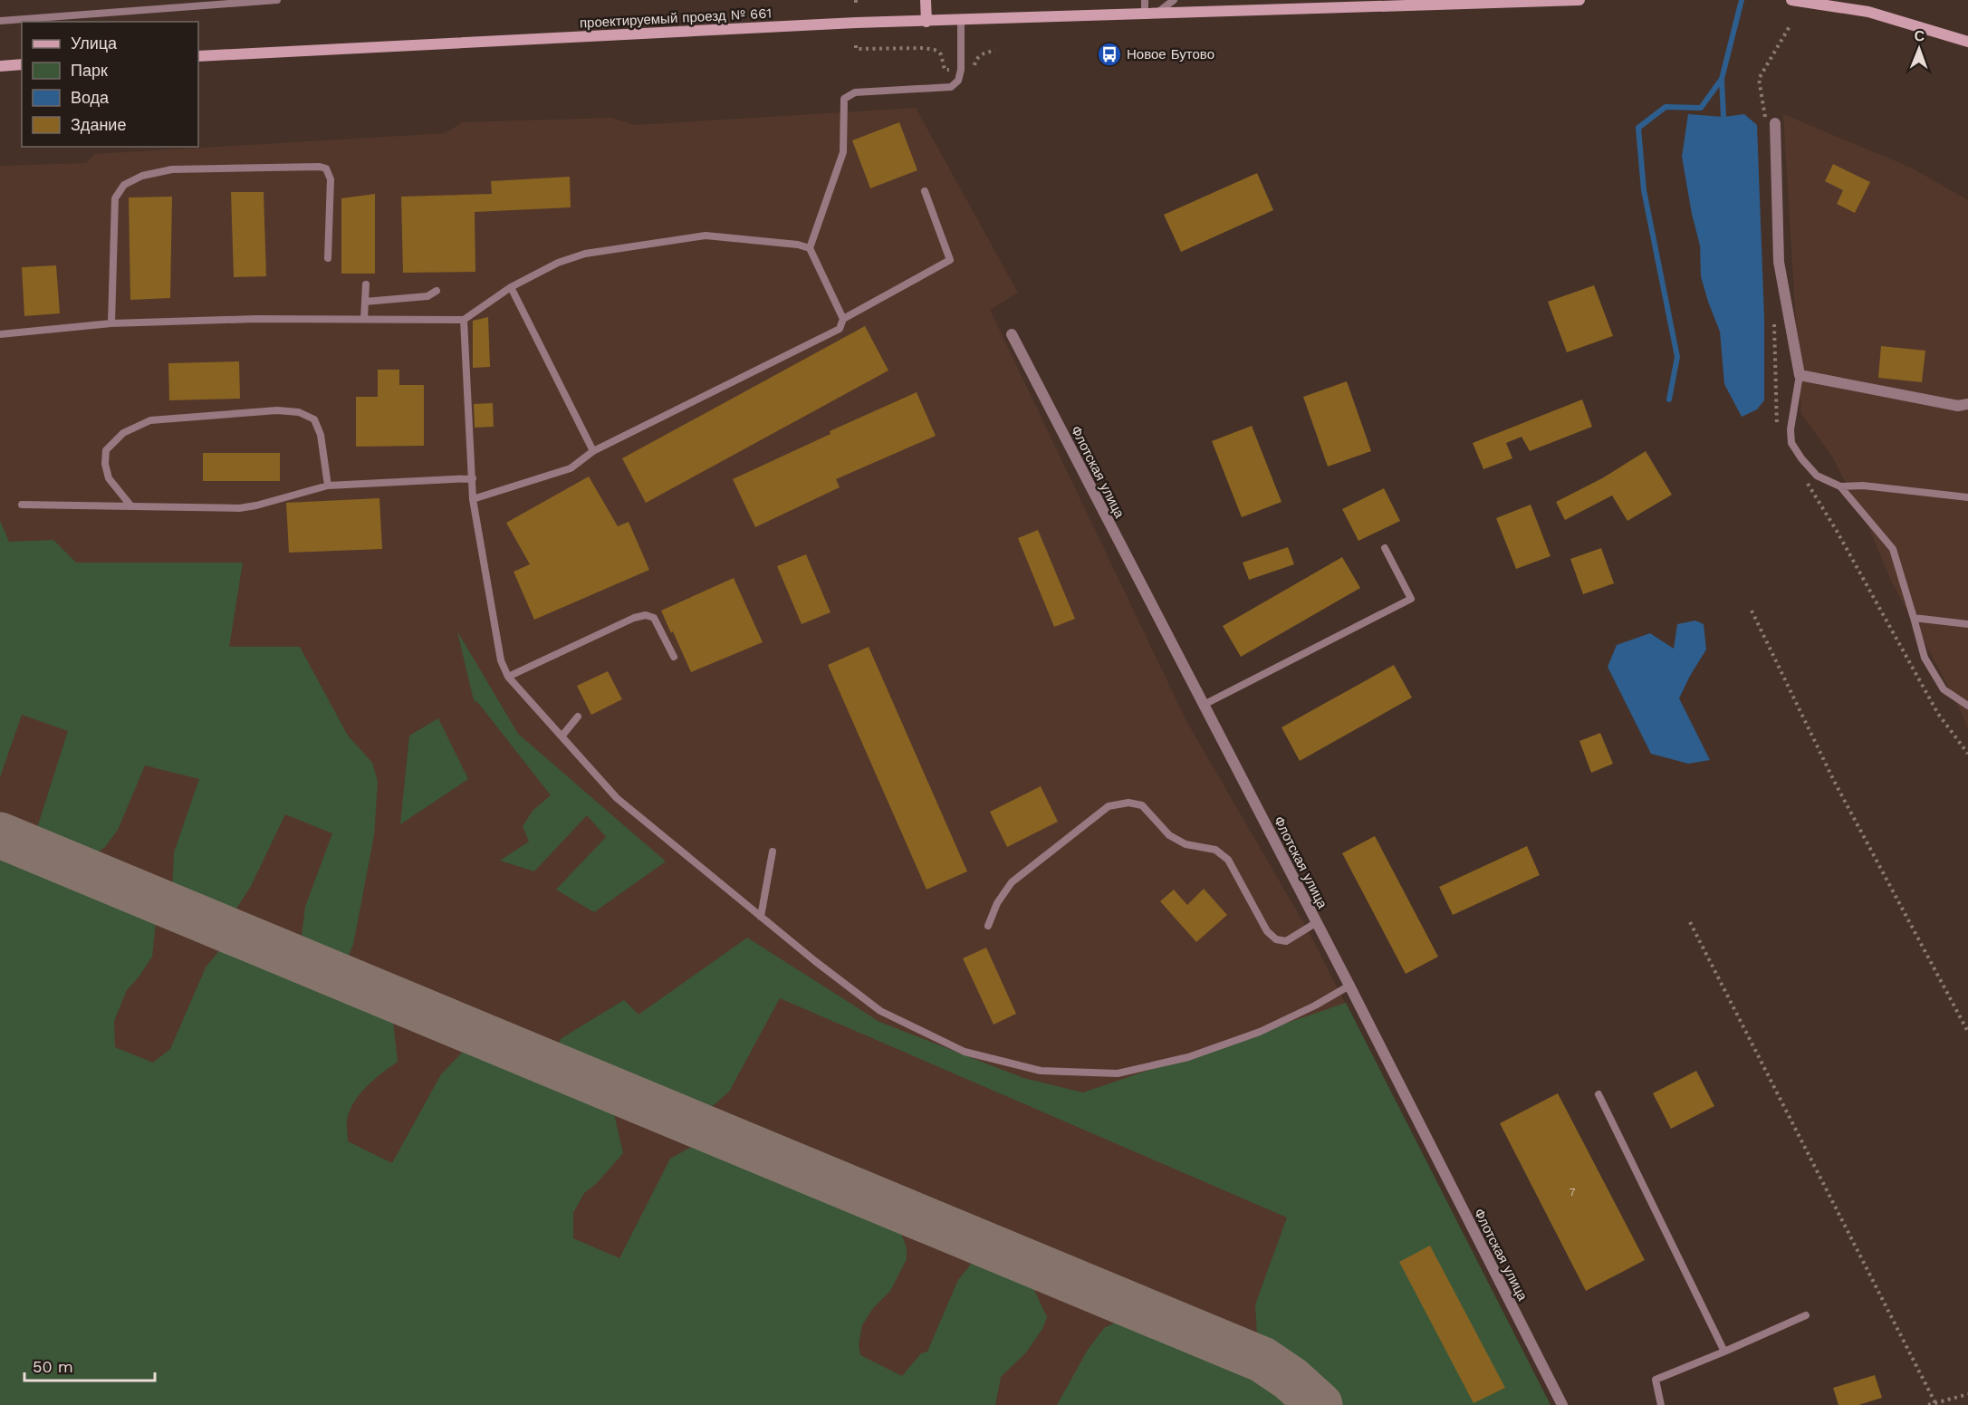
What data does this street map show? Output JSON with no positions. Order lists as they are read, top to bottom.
{
  "streets": {
    "main road": ["проектируемый проезд № 661"],
    "street": ["Флотская улица"]
  },
  "places": {
    "bus stop": ["Новое Бутово"]
  },
  "house_numbers": ["7"],
  "legend": [
    "Улица",
    "Парк",
    "Вода",
    "Здание"
  ],
  "scale_bar": "50 m",
  "north": "top"
}
